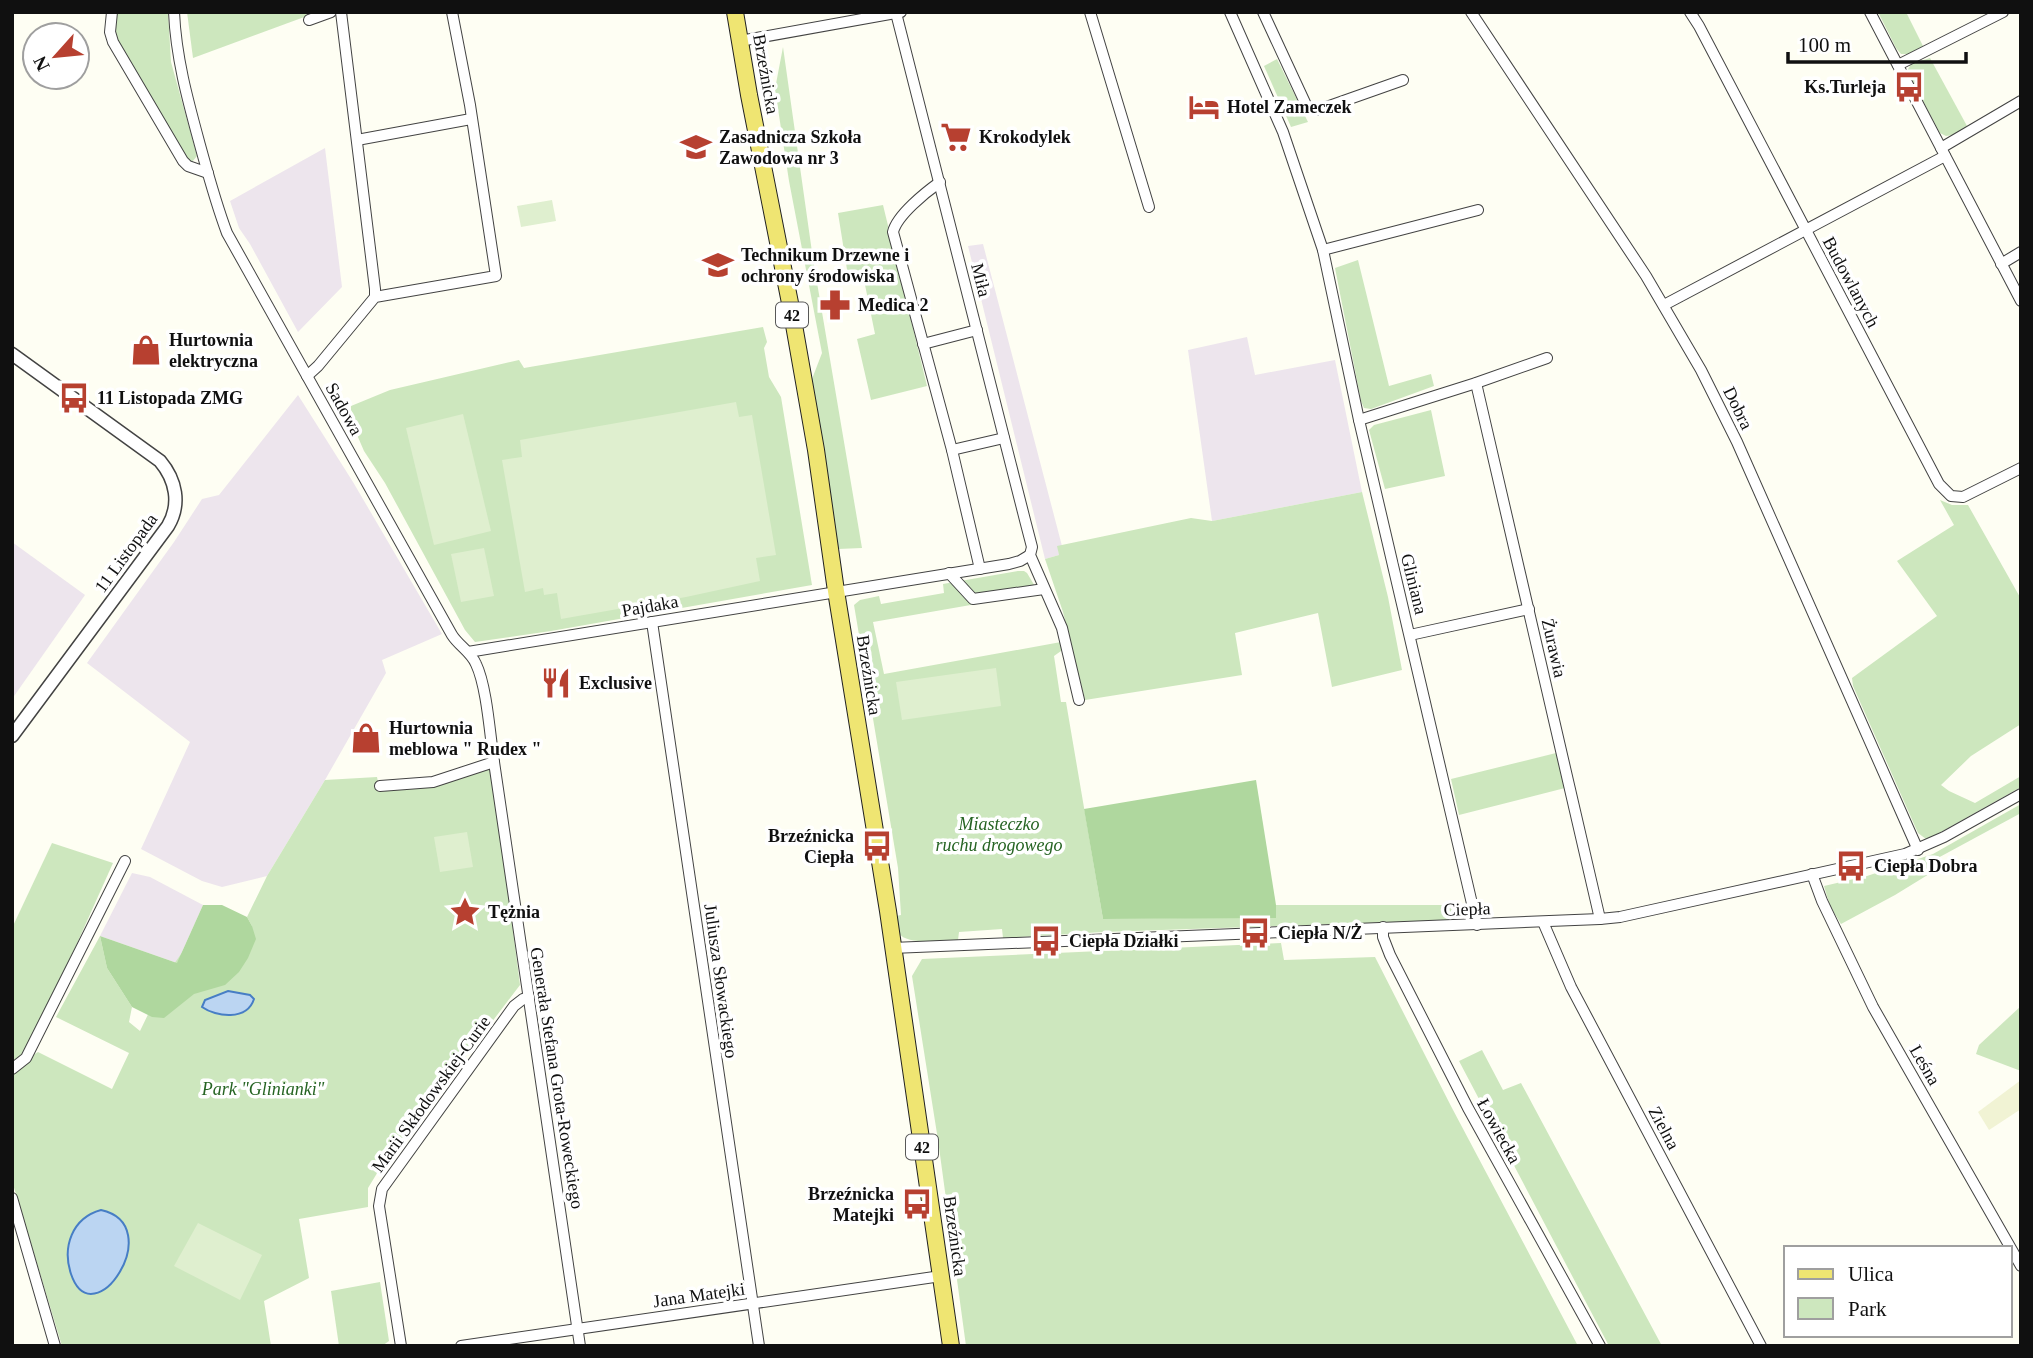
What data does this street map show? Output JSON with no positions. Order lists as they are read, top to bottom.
{
  "streets": {
    "main road": ["Brzeźnicka", "42"],
    "street": [
      "Miła",
      "Budowlanych",
      "Dobra",
      "Sadowa",
      "11 Listopada",
      "Gliniana",
      "Pajdaka",
      "Żurawia",
      "Ciepła",
      "Juliusza Słowackiego",
      "Leśna",
      "Generała Stefana Grota-Roweckiego",
      "Marii Skłodowskiej-Curie",
      "Zielna",
      "Łowiecka",
      "Jana Matejki"
    ]
  },
  "crossings": [
    ["Brzeźnicka", "Pajdaka"],
    ["Brzeźnicka", "Ciepła"],
    ["Brzeźnicka", "Jana Matejki"],
    ["Dobra", "Ciepła"],
    ["Sadowa", "Pajdaka"],
    ["Sadowa", "Generała Stefana Grota-Roweckiego"],
    ["Gliniana", "Ciepła"],
    ["Pajdaka", "Juliusza Słowackiego"],
    ["Pajdaka", "Generała Stefana Grota-Roweckiego"],
    ["Żurawia", "Ciepła"],
    ["Ciepła", "Leśna"],
    ["Ciepła", "Zielna"],
    ["Ciepła", "Łowiecka"],
    ["Juliusza Słowackiego", "Jana Matejki"],
    ["Generała Stefana Grota-Roweckiego", "Marii Skłodowskiej-Curie"],
    ["Generała Stefana Grota-Roweckiego", "Jana Matejki"]
  ],
  "parks": ["Miasteczko ruchu drogowego", "Park \"Glinianki\""],
  "places": {
    "bus stop": [
      "Ks.Turleja",
      "11 Listopada ZMG",
      "Brzeźnicka Ciepła",
      "Ciepła Dobra",
      "Ciepła N/Ż",
      "Ciepła Działki",
      "Brzeźnicka Matejki"
    ],
    "hotel": ["Hotel Zameczek"],
    "supermarket": ["Krokodylek"],
    "school or university": ["Zasadnicza Szkoła Zawodowa nr 3", "Technikum Drzewne i ochrony środowiska"],
    "pharmacy": ["Medica 2"],
    "shop": ["Hurtownia elektryczna", "Hurtownia meblowa \" Rudex \""],
    "restaurant": ["Exclusive"],
    "place": ["Tężnia"]
  },
  "legend": ["Ulica", "Park"],
  "scale_bar": "100 m",
  "north": "bottom left"
}
